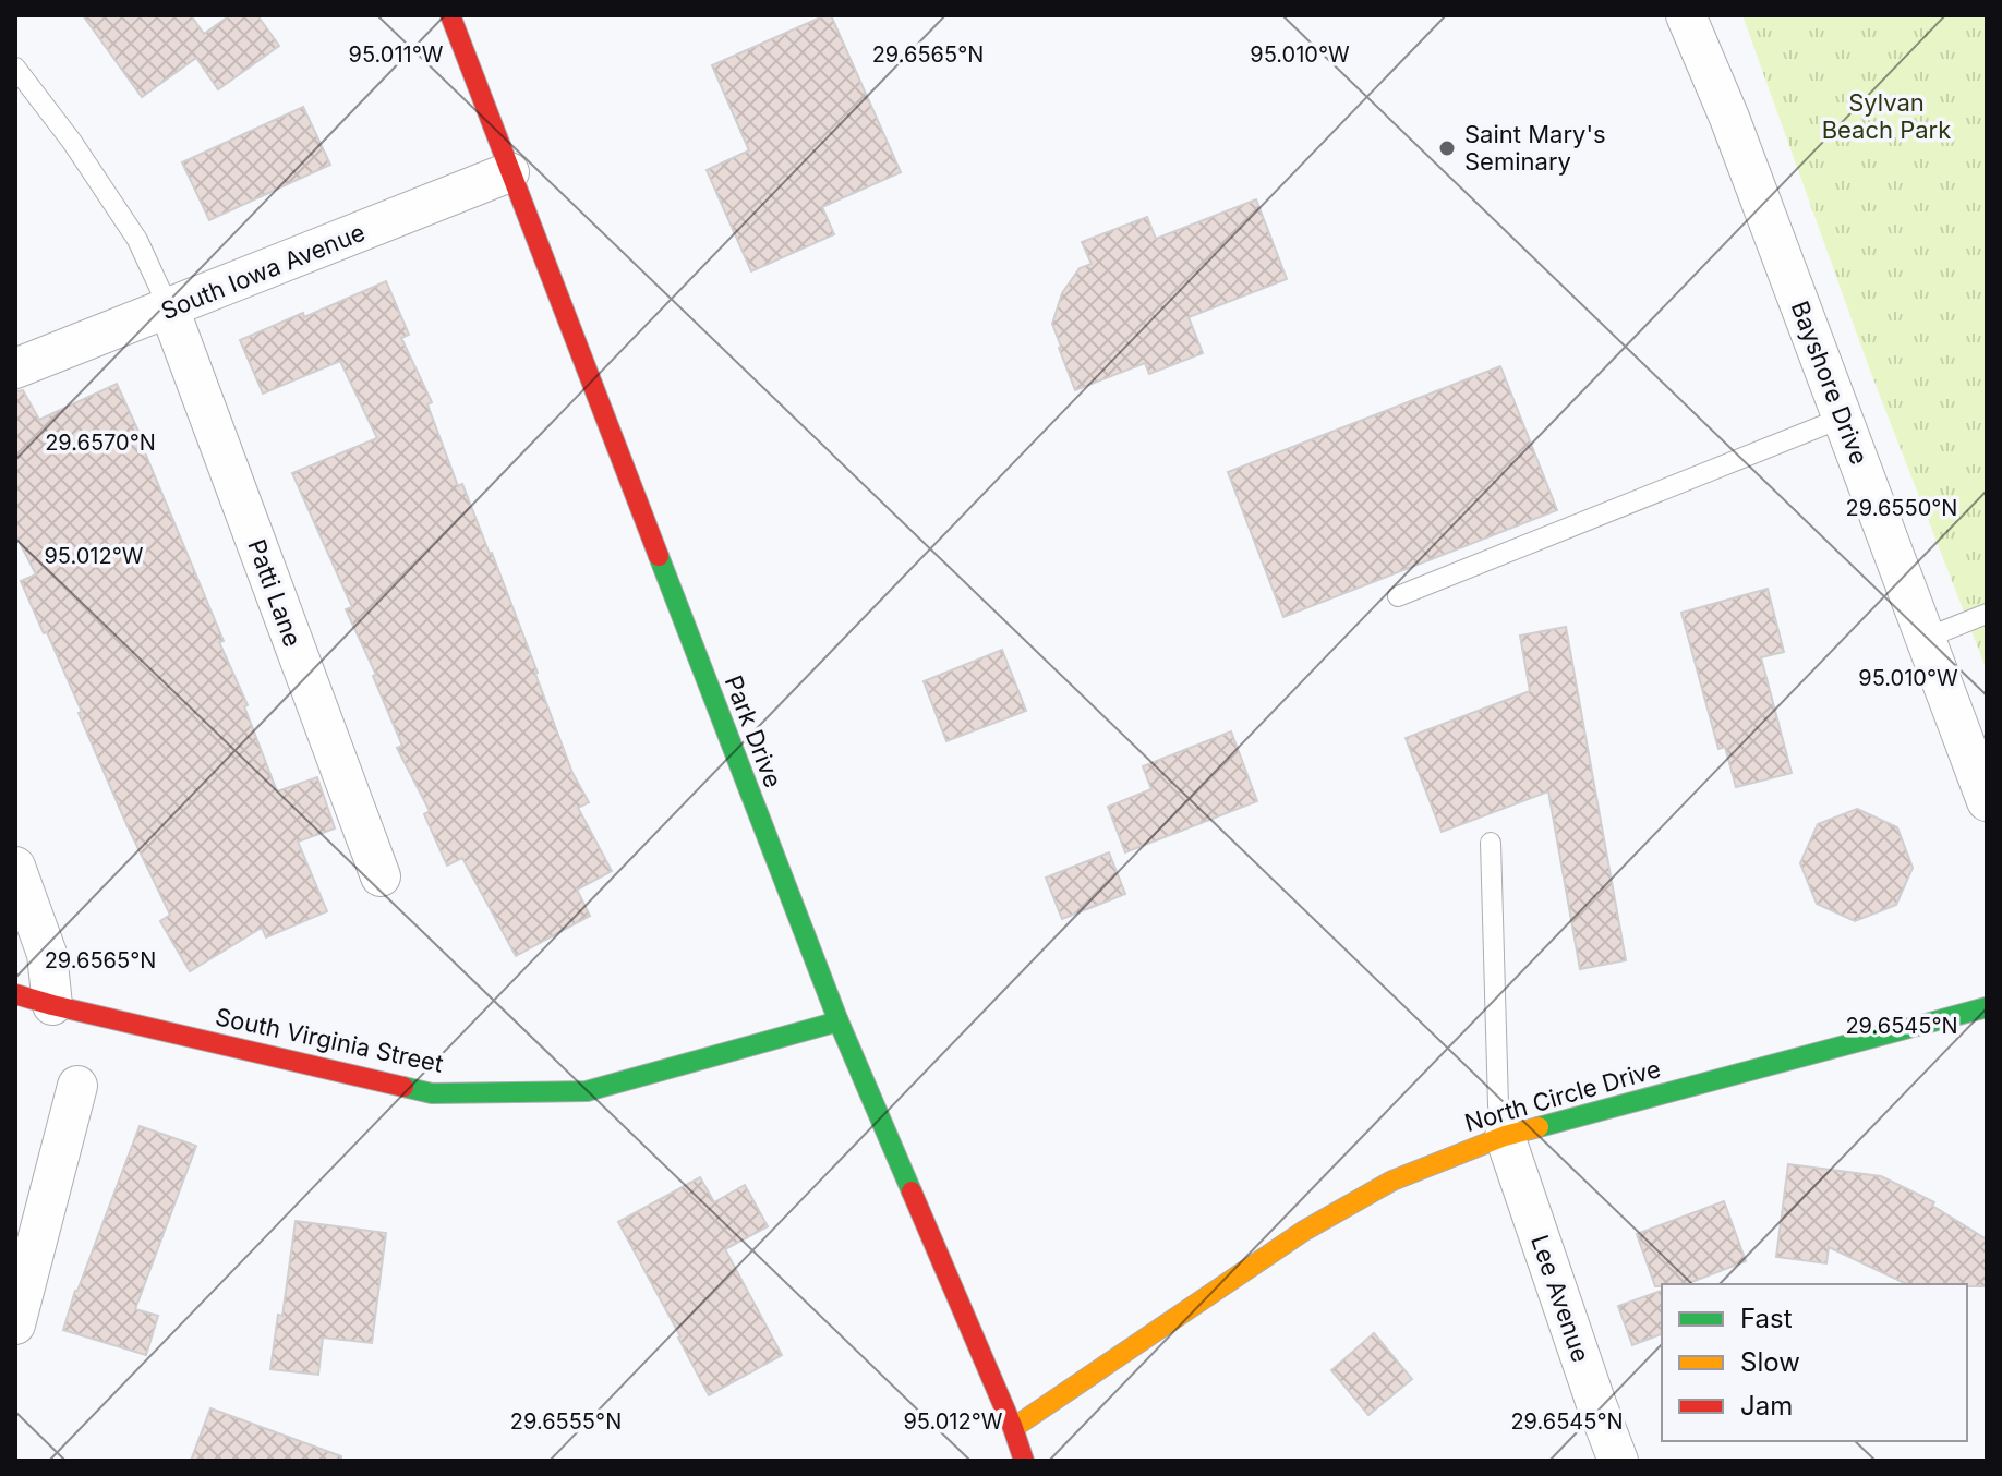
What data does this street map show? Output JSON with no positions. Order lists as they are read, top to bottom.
{
  "streets": {
    "street": [
      "South Iowa Avenue",
      "Bayshore Drive",
      "Patti Lane",
      "Park Drive",
      "South Virginia Street",
      "North Circle Drive",
      "Lee Avenue"
    ]
  },
  "crossings": [
    ["South Iowa Avenue", "Patti Lane"],
    ["South Iowa Avenue", "Park Drive"],
    ["Park Drive", "South Virginia Street"],
    ["Park Drive", "North Circle Drive"],
    ["North Circle Drive", "Lee Avenue"]
  ],
  "parks": ["Sylvan Beach Park"],
  "places": ["Saint Mary's Seminary"],
  "legend": ["Fast", "Slow", "Jam"],
  "coordinates": [
    "95.011°W",
    "95.010°W",
    "29.6565°N",
    "29.6570°N",
    "29.6550°N",
    "95.012°W",
    "29.6545°N",
    "29.6555°N"
  ]
}
